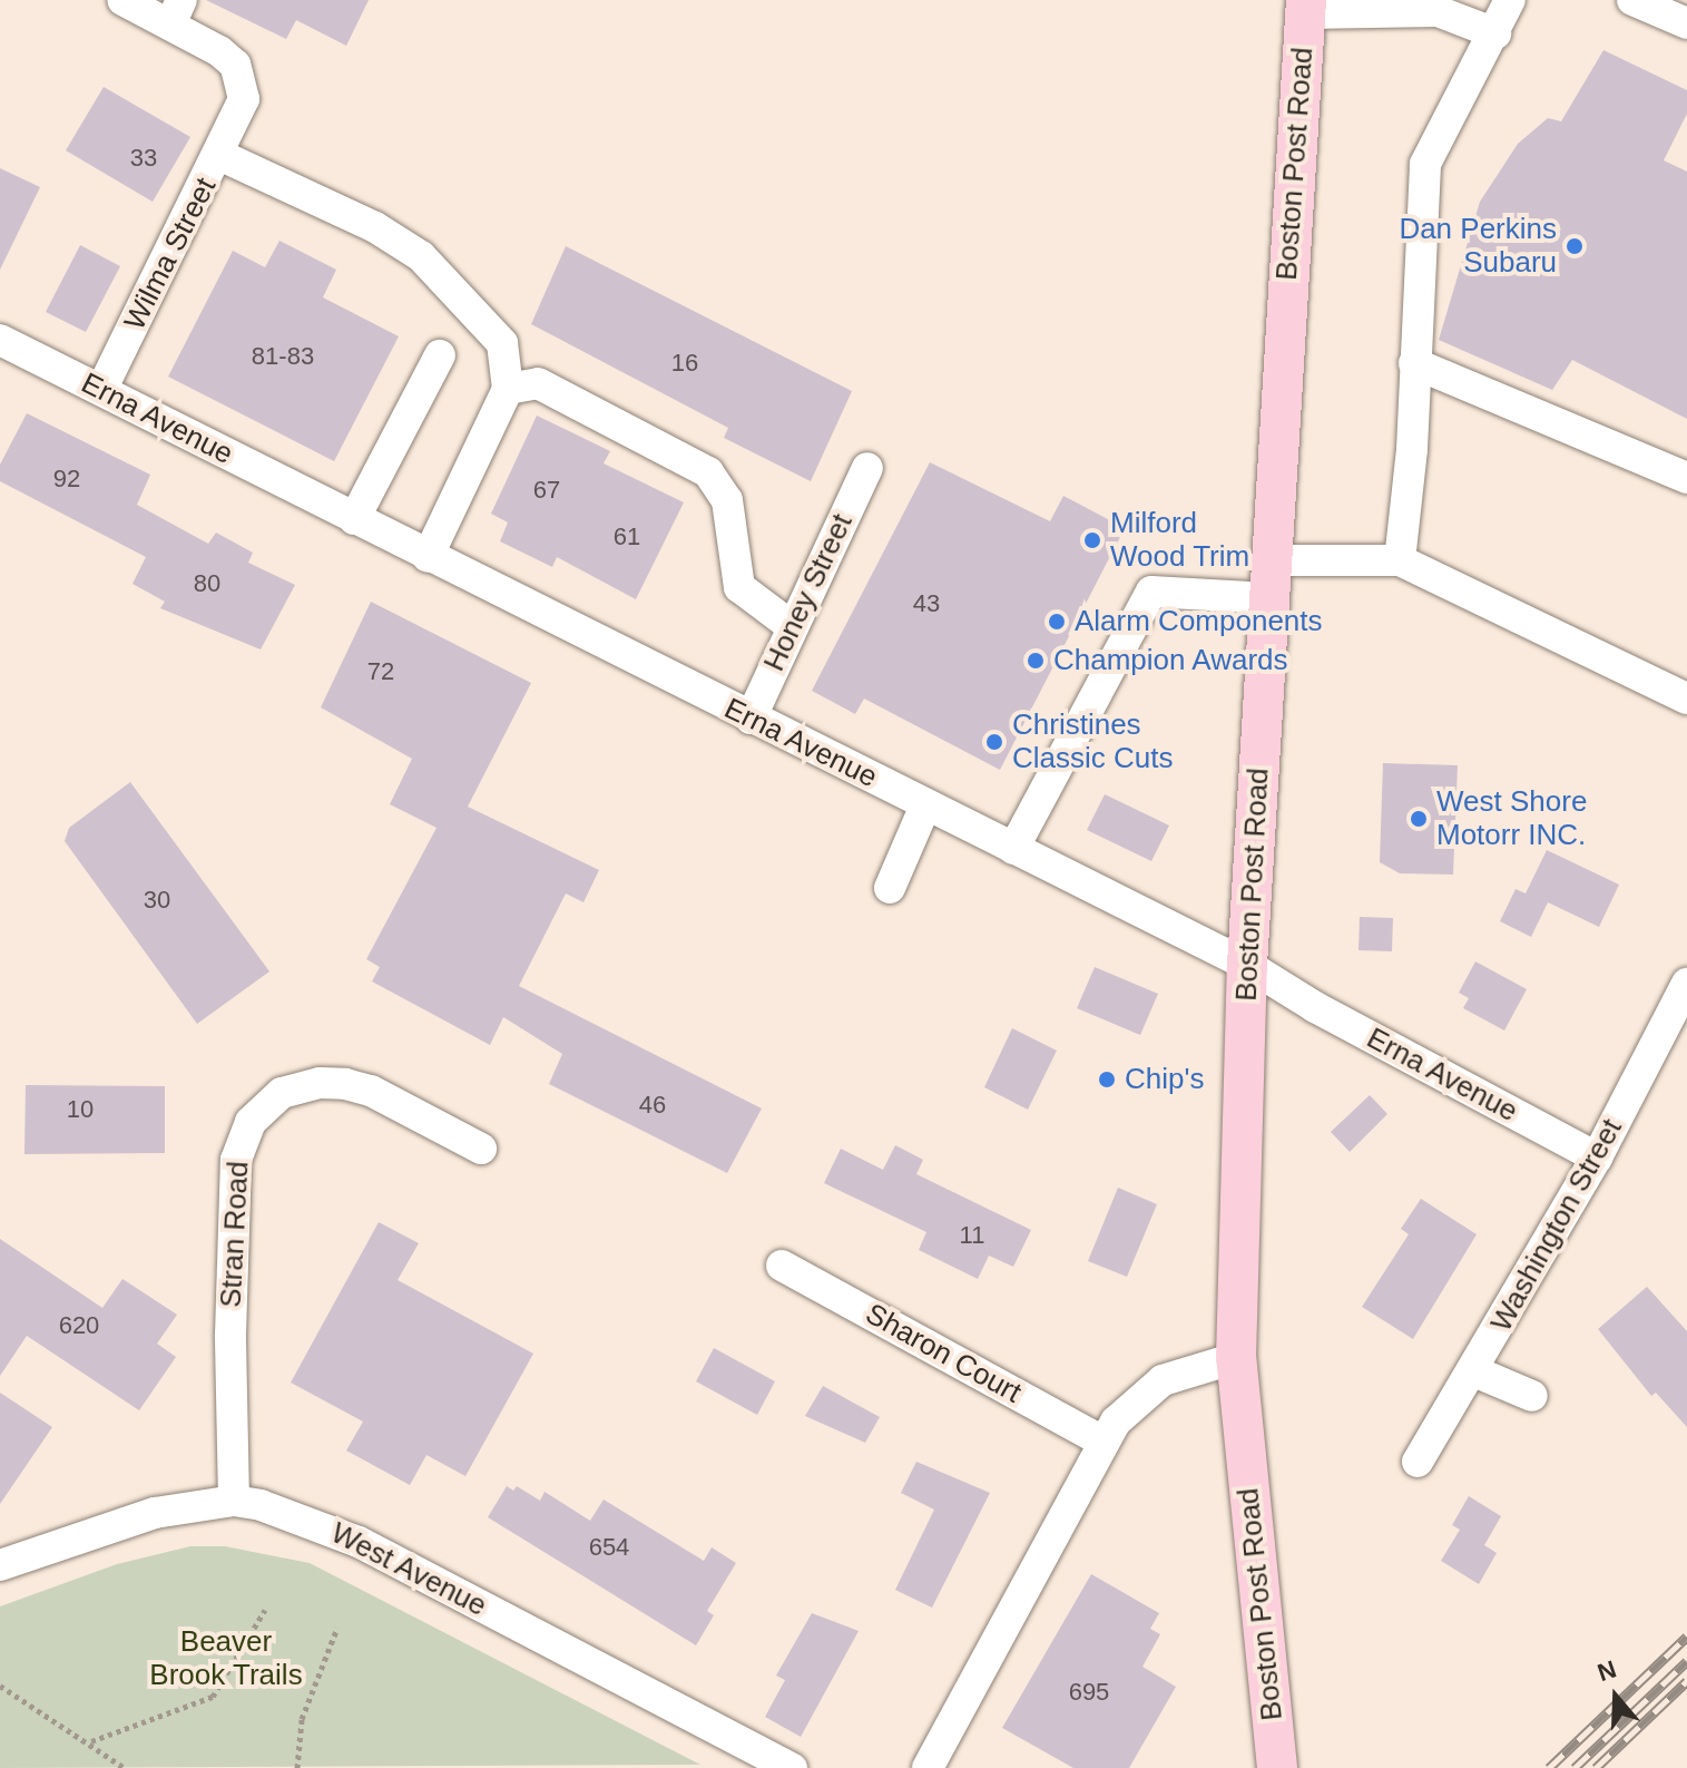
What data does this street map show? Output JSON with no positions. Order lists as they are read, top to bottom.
{
  "streets": {
    "main road": ["Boston Post Road"],
    "street": [
      "Wilma Street",
      "Erna Avenue",
      "Honey Street",
      "Washington Street",
      "Stran Road",
      "Sharon Court",
      "West Avenue"
    ]
  },
  "crossings": [
    ["Boston Post Road", "Erna Avenue"],
    ["Wilma Street", "Erna Avenue"],
    ["Erna Avenue", "Honey Street"],
    ["Erna Avenue", "Washington Street"],
    ["Stran Road", "West Avenue"]
  ],
  "parks": ["Beaver Brook Trails"],
  "places": [
    "Dan Perkins Subaru",
    "Milford Wood Trim",
    "Alarm Components",
    "Champion Awards",
    "Christines Classic Cuts",
    "West Shore Motorr INC.",
    "Chip's"
  ],
  "house_numbers": [
    "33",
    "81-83",
    "16",
    "92",
    "67",
    "61",
    "80",
    "43",
    "72",
    "30",
    "46",
    "10",
    "11",
    "620",
    "654",
    "695"
  ],
  "north": "top"
}
